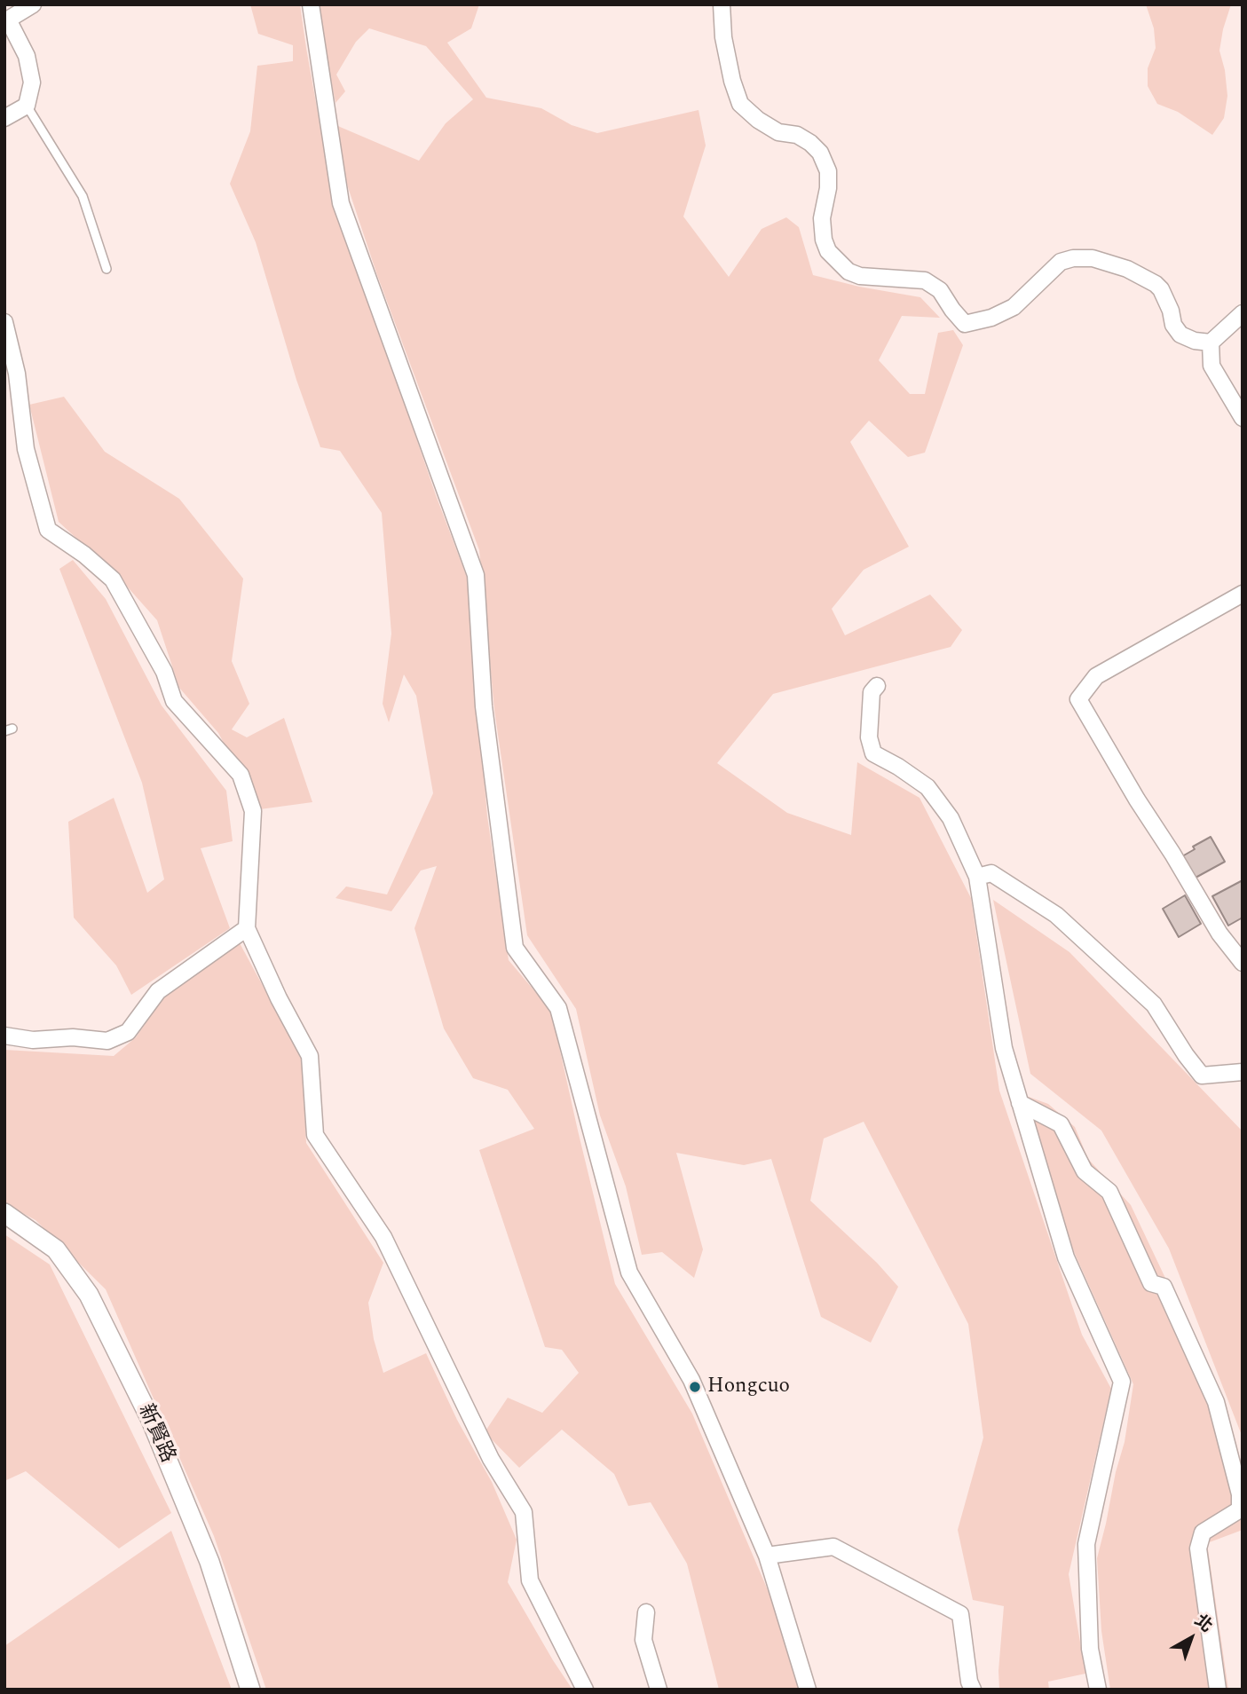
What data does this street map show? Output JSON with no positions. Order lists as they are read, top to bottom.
{
  "streets": {
    "street": ["新賢路"]
  },
  "places": ["Hongcuo"],
  "north": "top right"
}
